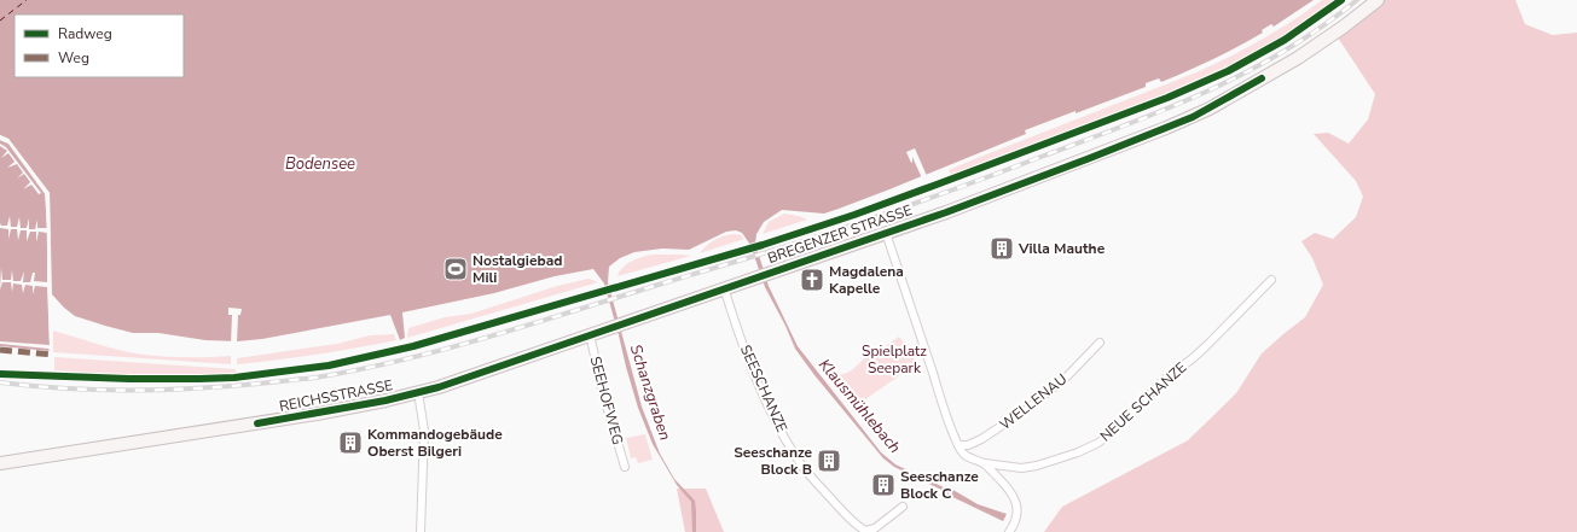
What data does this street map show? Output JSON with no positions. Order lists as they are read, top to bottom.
{
  "streets": {
    "main road": ["BREGENZER STRASSE", "REICHSSTRASSE"],
    "street": [
      "SEESCHANZE",
      "SEEHOFWEG",
      "WELLENAU",
      "NEUE SCHANZE"
    ]
  },
  "crossings": [
    ["BREGENZER STRASSE", "SEESCHANZE"],
    ["BREGENZER STRASSE", "REICHSSTRASSE"],
    ["BREGENZER STRASSE", "SEEHOFWEG"]
  ],
  "water": ["Bodensee", "Schanzgraben", "Klausmühlebach"],
  "parks": ["Spielplatz Seepark"],
  "places": {
    "building": [
      "Villa Mauthe",
      "Kommandogebäude Oberst Bilgeri",
      "Seeschanze Block B",
      "Seeschanze Block C"
    ],
    "sports": ["Nostalgiebad Mili"],
    "church": ["Magdalena Kapelle"]
  },
  "legend": ["Radweg", "Weg"]
}
